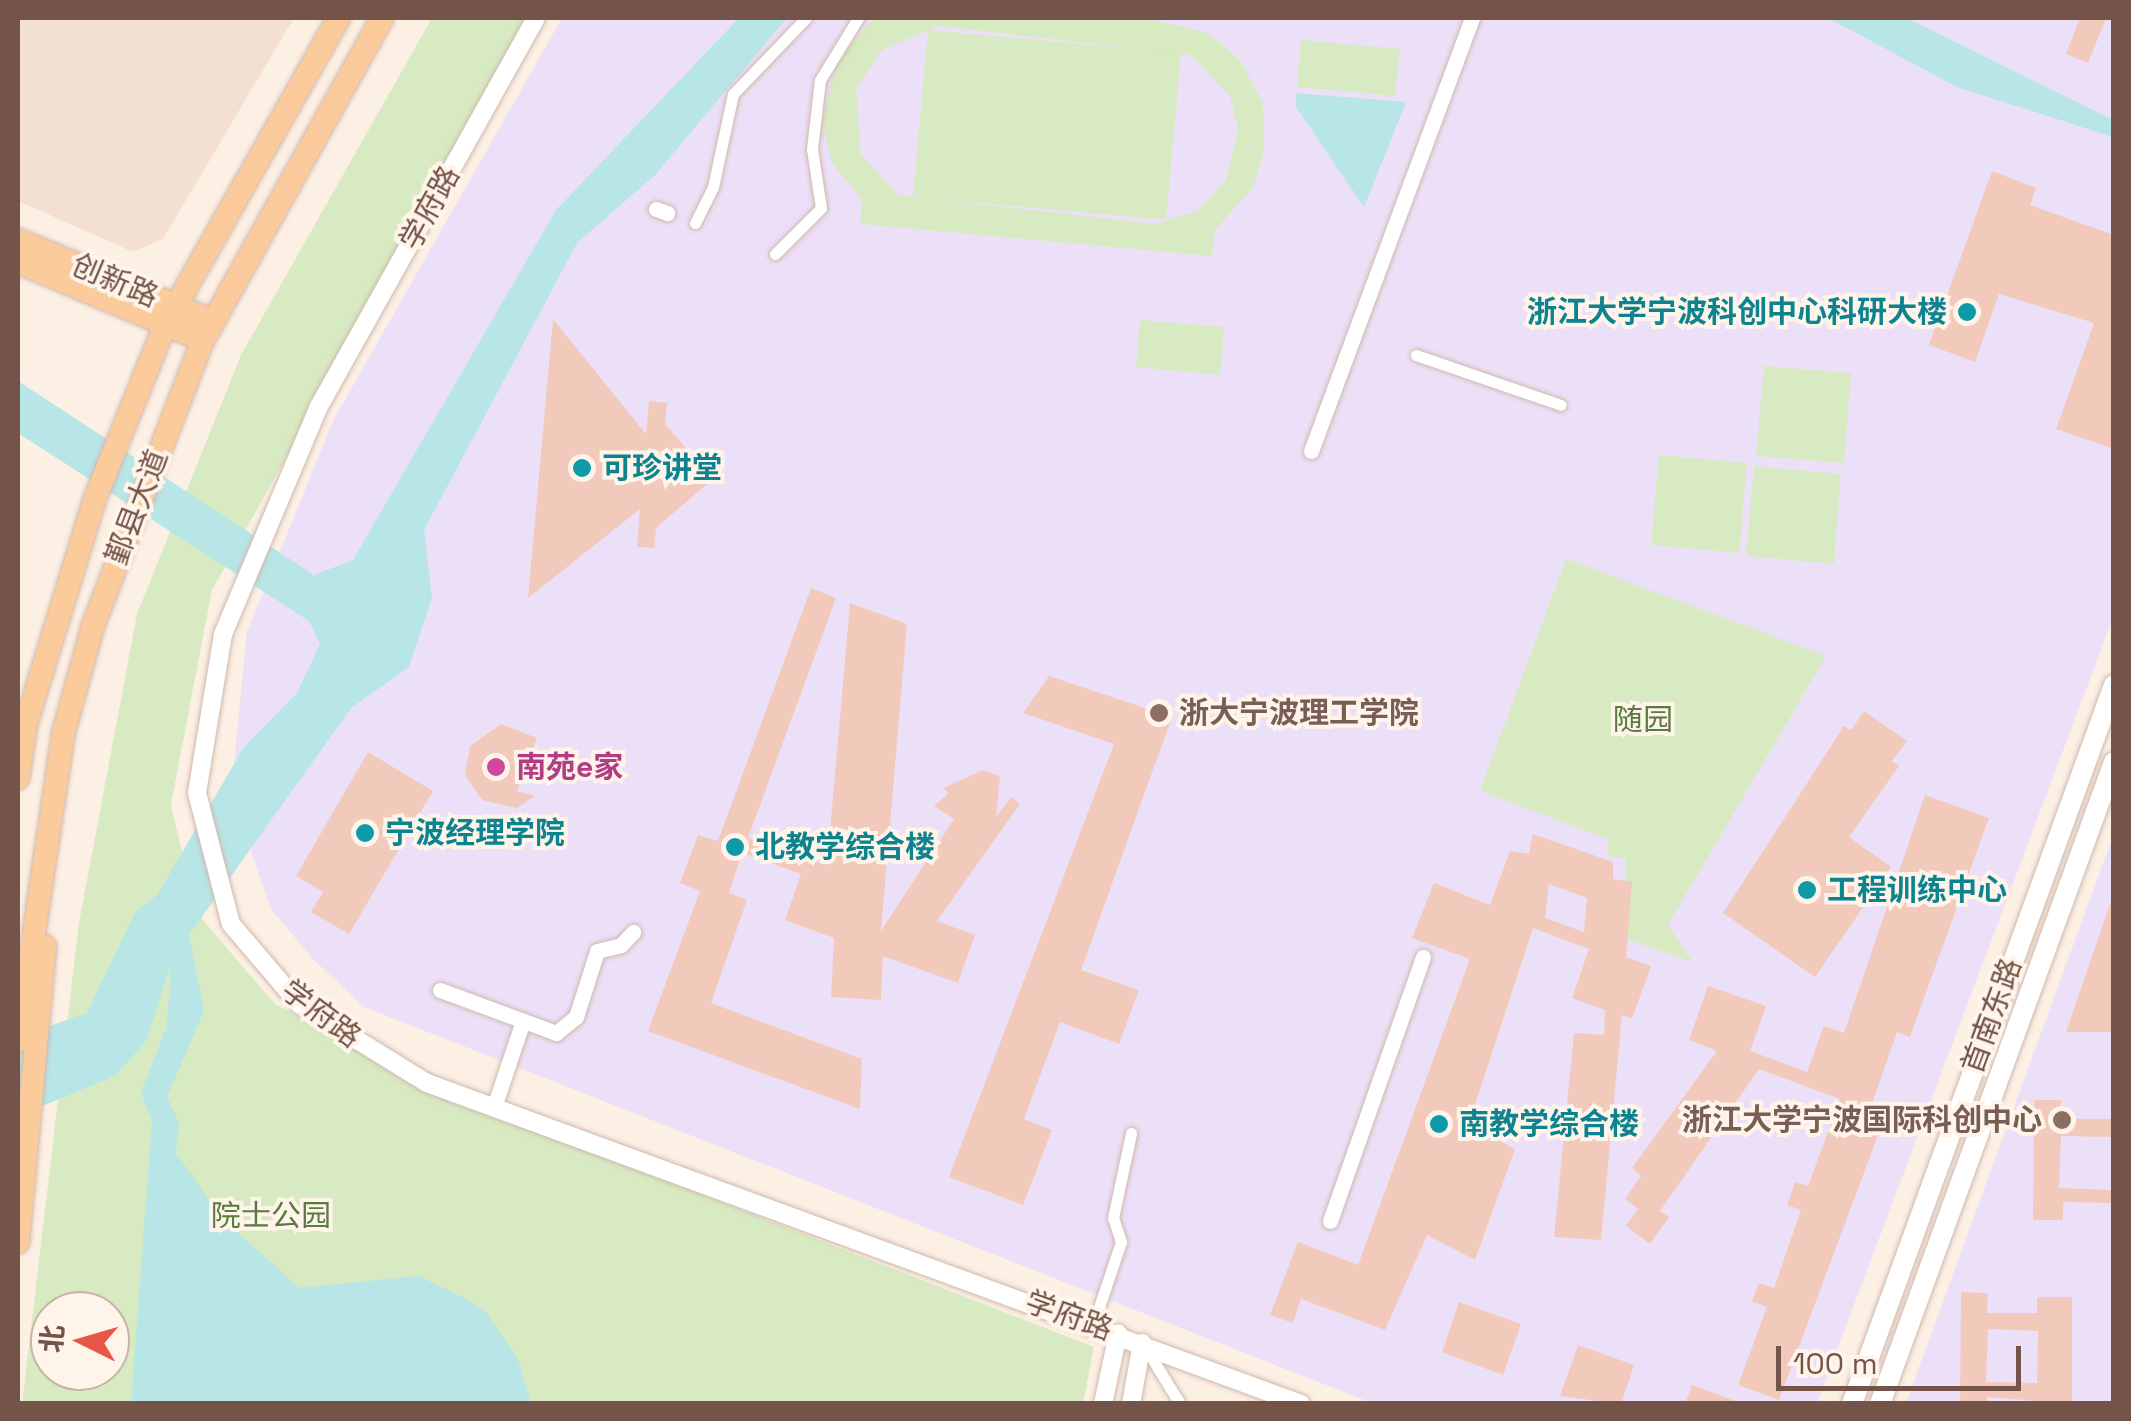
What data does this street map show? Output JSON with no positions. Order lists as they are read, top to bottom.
{
  "streets": {
    "main road": ["创新路", "鄞县大道", "首南东路"],
    "street": ["学府路"]
  },
  "crossings": [
    ["创新路", "鄞县大道"]
  ],
  "parks": ["随园", "院士公园"],
  "places": [
    "浙江大学宁波科创中心科研大楼",
    "可珍讲堂",
    "浙大宁波理工学院",
    "南苑e家",
    "宁波经理学院",
    "北教学综合楼",
    "工程训练中心",
    "浙江大学宁波国际科创中心",
    "南教学综合楼"
  ],
  "scale_bar": "100 m",
  "north": "left"
}
